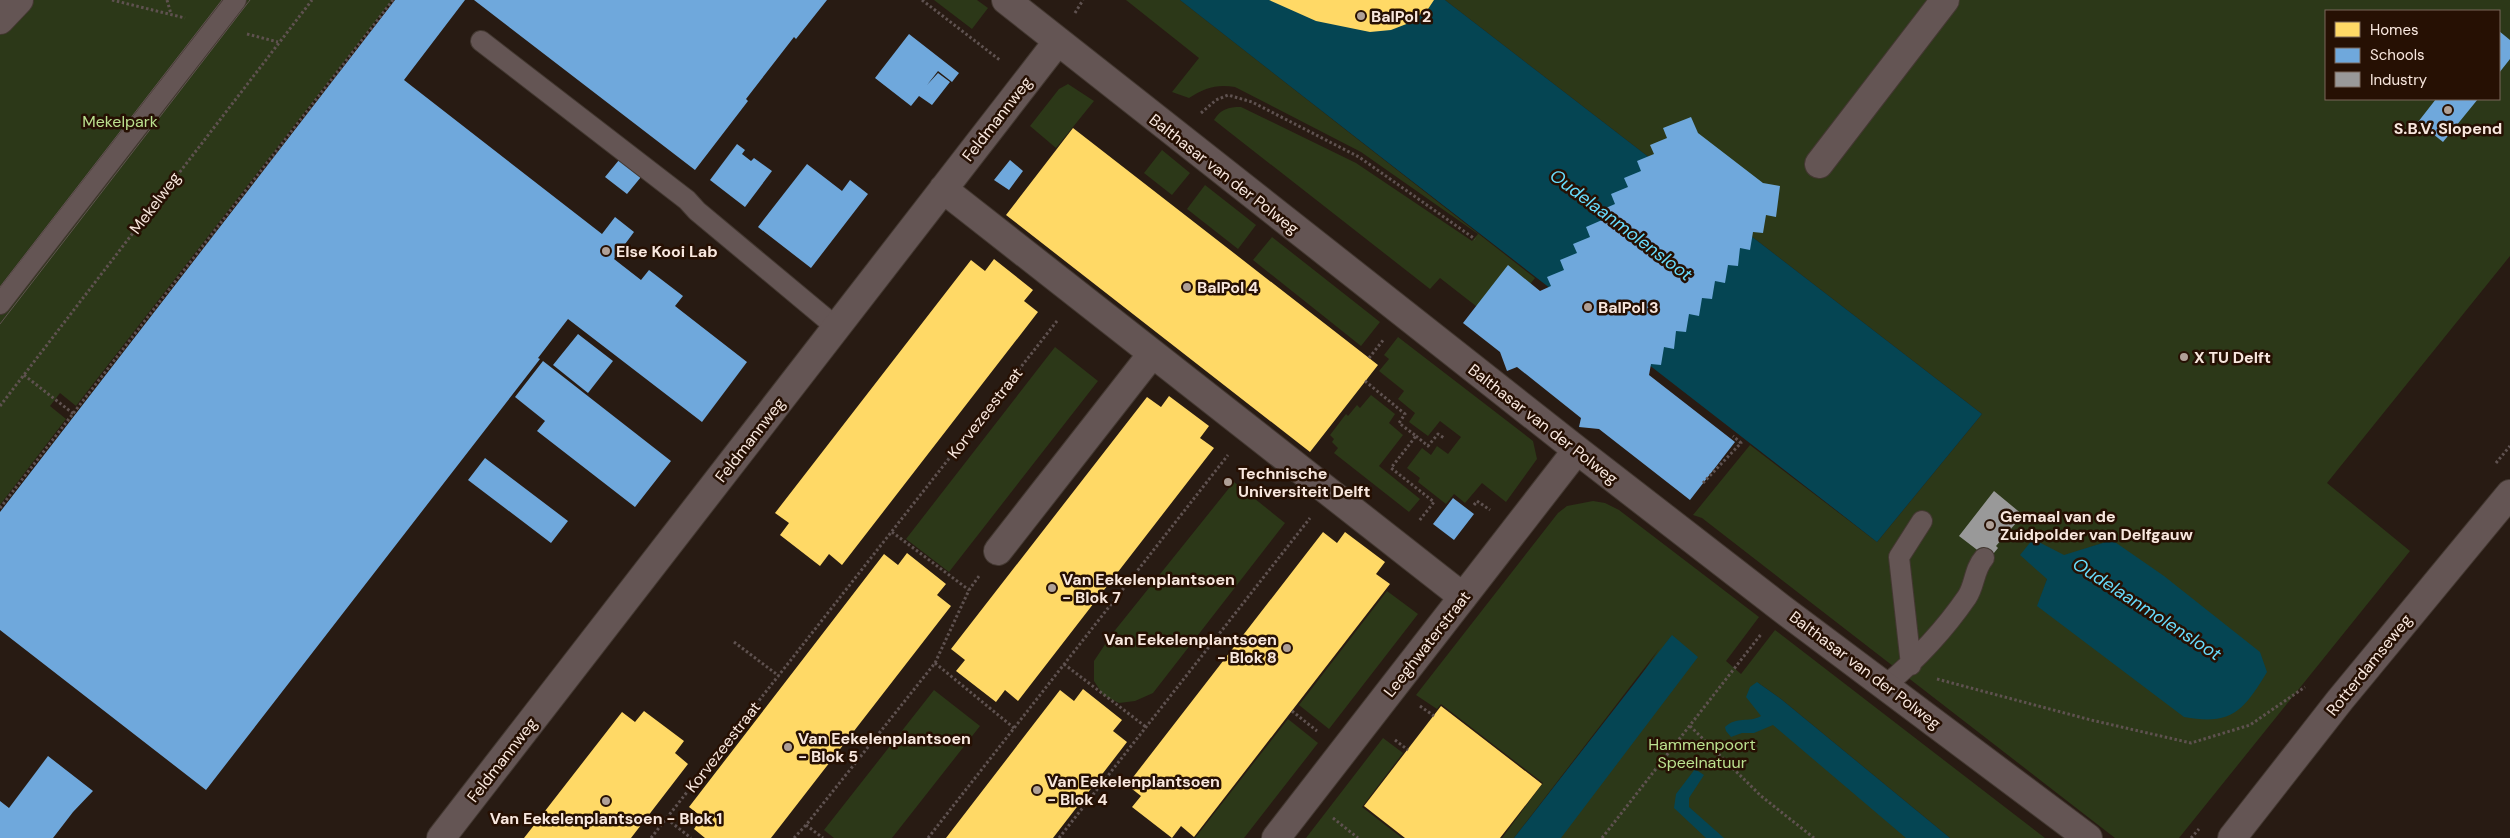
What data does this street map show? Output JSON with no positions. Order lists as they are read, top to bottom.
{
  "streets": {
    "street": [
      "Feldmannweg",
      "Balthasar van der Polweg",
      "Leeghwaterstraat",
      "Rotterdamseweg"
    ],
    "path": ["Mekelweg", "Korvezeestraat"]
  },
  "crossings": [
    ["Feldmannweg", "Balthasar van der Polweg"],
    ["Balthasar van der Polweg", "Leeghwaterstraat"]
  ],
  "water": ["Oudelaanmolensloot"],
  "parks": ["Mekelpark", "Hammenpoort Speelnatuur"],
  "places": [
    "BalPol 2",
    "S.B.V. Slopend",
    "Else Kooi Lab",
    "BalPol 4",
    "BalPol 3",
    "X TU Delft",
    "Technische Universiteit Delft",
    "Gemaal van de Zuidpolder van Delfgauw",
    "Van Eekelenplantsoen - Blok 7",
    "Van Eekelenplantsoen - Blok 8",
    "Van Eekelenplantsoen - Blok 5",
    "Van Eekelenplantsoen - Blok 4",
    "Van Eekelenplantsoen - Blok 1"
  ],
  "legend": ["Homes", "Schools", "Industry"]
}
